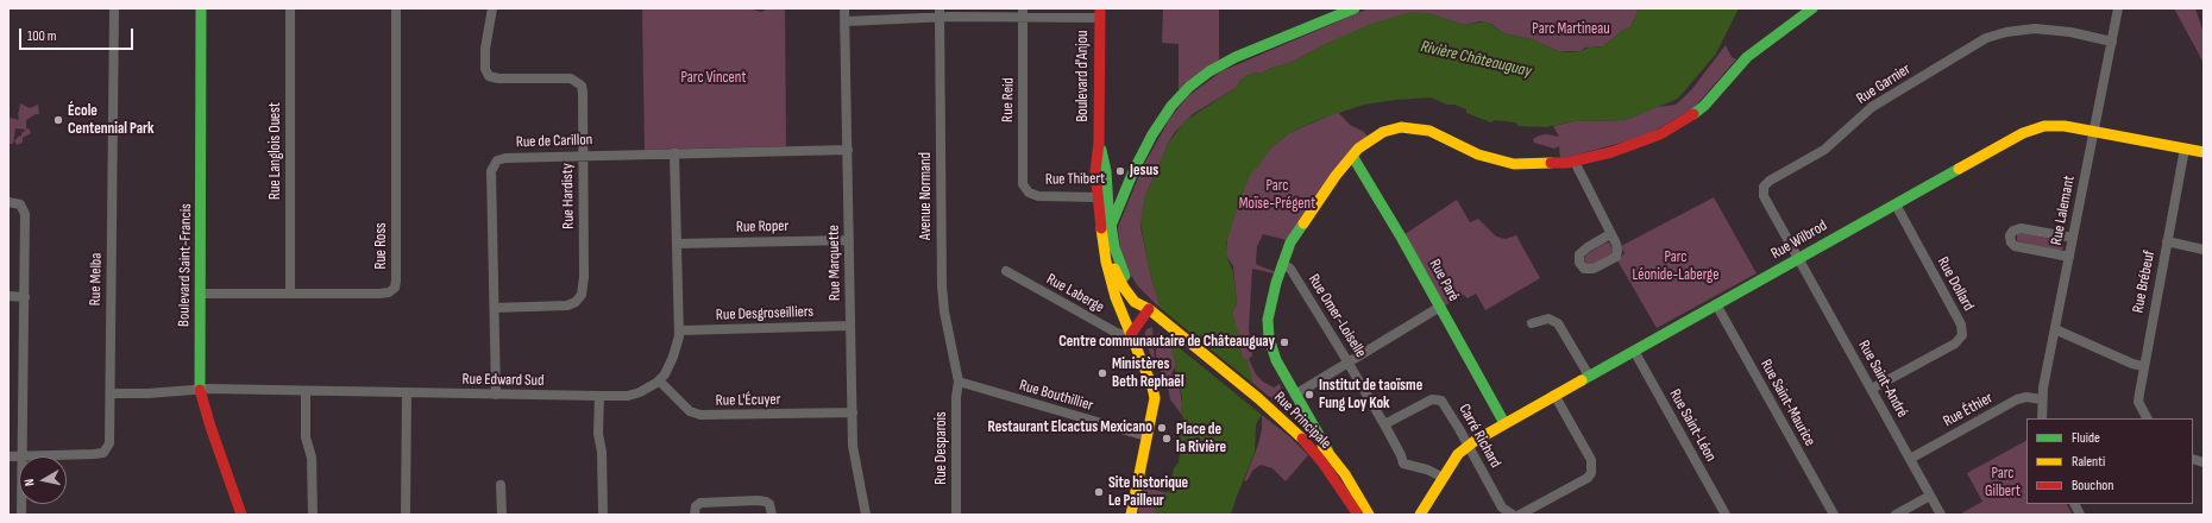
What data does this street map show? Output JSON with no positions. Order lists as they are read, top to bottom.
{
  "streets": {
    "street": [
      "Boulevard d'Anjou",
      "Rue Garnier",
      "Rue Reid",
      "Rue de Carillon",
      "Rue Langlois Ouest",
      "Rue Thibert",
      "Rue Hardisty",
      "Avenue Normand",
      "Rue Lalemant",
      "Rue Roper",
      "Rue Wilbrod",
      "Rue Ross",
      "Rue Marquette",
      "Boulevard Saint-Francis",
      "Rue Melba",
      "Rue Paré",
      "Rue Brébeuf",
      "Rue Dollard",
      "Rue Laberge",
      "Rue Desgroseilliers",
      "Rue Omer-Loiselle",
      "Rue Saint-André",
      "Rue Edward Sud",
      "Rue Bouthillier",
      "Rue L'Écuyer",
      "Rue Saint-Maurice",
      "Rue Éthier",
      "Rue Principale",
      "Rue Saint-Léon",
      "Carré Richard",
      "Rue Desparois"
    ]
  },
  "crossings": [
    ["Boulevard d'Anjou", "Rue Thibert"],
    ["Rue Garnier", "Rue Lalemant"],
    ["Rue Garnier", "Rue Wilbrod"],
    ["Rue Garnier", "Rue Saint-André"],
    ["Rue Reid", "Rue Thibert"],
    ["Rue de Carillon", "Rue Hardisty"],
    ["Rue de Carillon", "Rue Marquette"],
    ["Rue de Carillon", "Rue Edward Sud"],
    ["Rue Langlois Ouest", "Rue Ross"],
    ["Avenue Normand", "Rue Bouthillier"],
    ["Avenue Normand", "Rue Desparois"],
    ["Rue Lalemant", "Rue Wilbrod"],
    ["Rue Lalemant", "Rue Éthier"],
    ["Rue Roper", "Rue Marquette"],
    ["Rue Roper", "Rue Edward Sud"],
    ["Rue Wilbrod", "Rue Paré"],
    ["Rue Wilbrod", "Rue Brébeuf"],
    ["Rue Wilbrod", "Rue Dollard"],
    ["Rue Wilbrod", "Rue Omer-Loiselle"],
    ["Rue Wilbrod", "Rue Saint-André"],
    ["Rue Wilbrod", "Rue Saint-Maurice"],
    ["Rue Wilbrod", "Rue Saint-Léon"],
    ["Rue Wilbrod", "Carré Richard"],
    ["Rue Ross", "Boulevard Saint-Francis"],
    ["Rue Marquette", "Rue Desgroseilliers"],
    ["Rue Marquette", "Rue L'Écuyer"],
    ["Boulevard Saint-Francis", "Rue Edward Sud"],
    ["Rue Melba", "Rue Edward Sud"],
    ["Rue Paré", "Rue Principale"],
    ["Rue Dollard", "Rue Saint-André"],
    ["Rue Desgroseilliers", "Rue Edward Sud"],
    ["Rue Omer-Loiselle", "Rue Principale"],
    ["Rue Omer-Loiselle", "Carré Richard"],
    ["Rue Saint-André", "Rue Éthier"],
    ["Rue Edward Sud", "Rue L'Écuyer"],
    ["Rue Bouthillier", "Rue Desparois"]
  ],
  "water": ["Rivière Châteauguay"],
  "parks": [
    "Parc Martineau",
    "Parc Vincent",
    "Parc Moïse-Prégent",
    "Parc Léonide-Laberge",
    "Parc Gilbert"
  ],
  "places": [
    "École Centennial Park",
    "Jesus",
    "Centre communautaire de Châteauguay",
    "Ministères Beth Rephaël",
    "Institut de taoïsme Fung Loy Kok",
    "Restaurant Elcactus Mexicano",
    "Place de la Rivière",
    "Site historique Le Pailleur"
  ],
  "legend": ["Fluide", "Ralenti", "Bouchon"],
  "scale_bar": "100 m",
  "north": "left"
}
